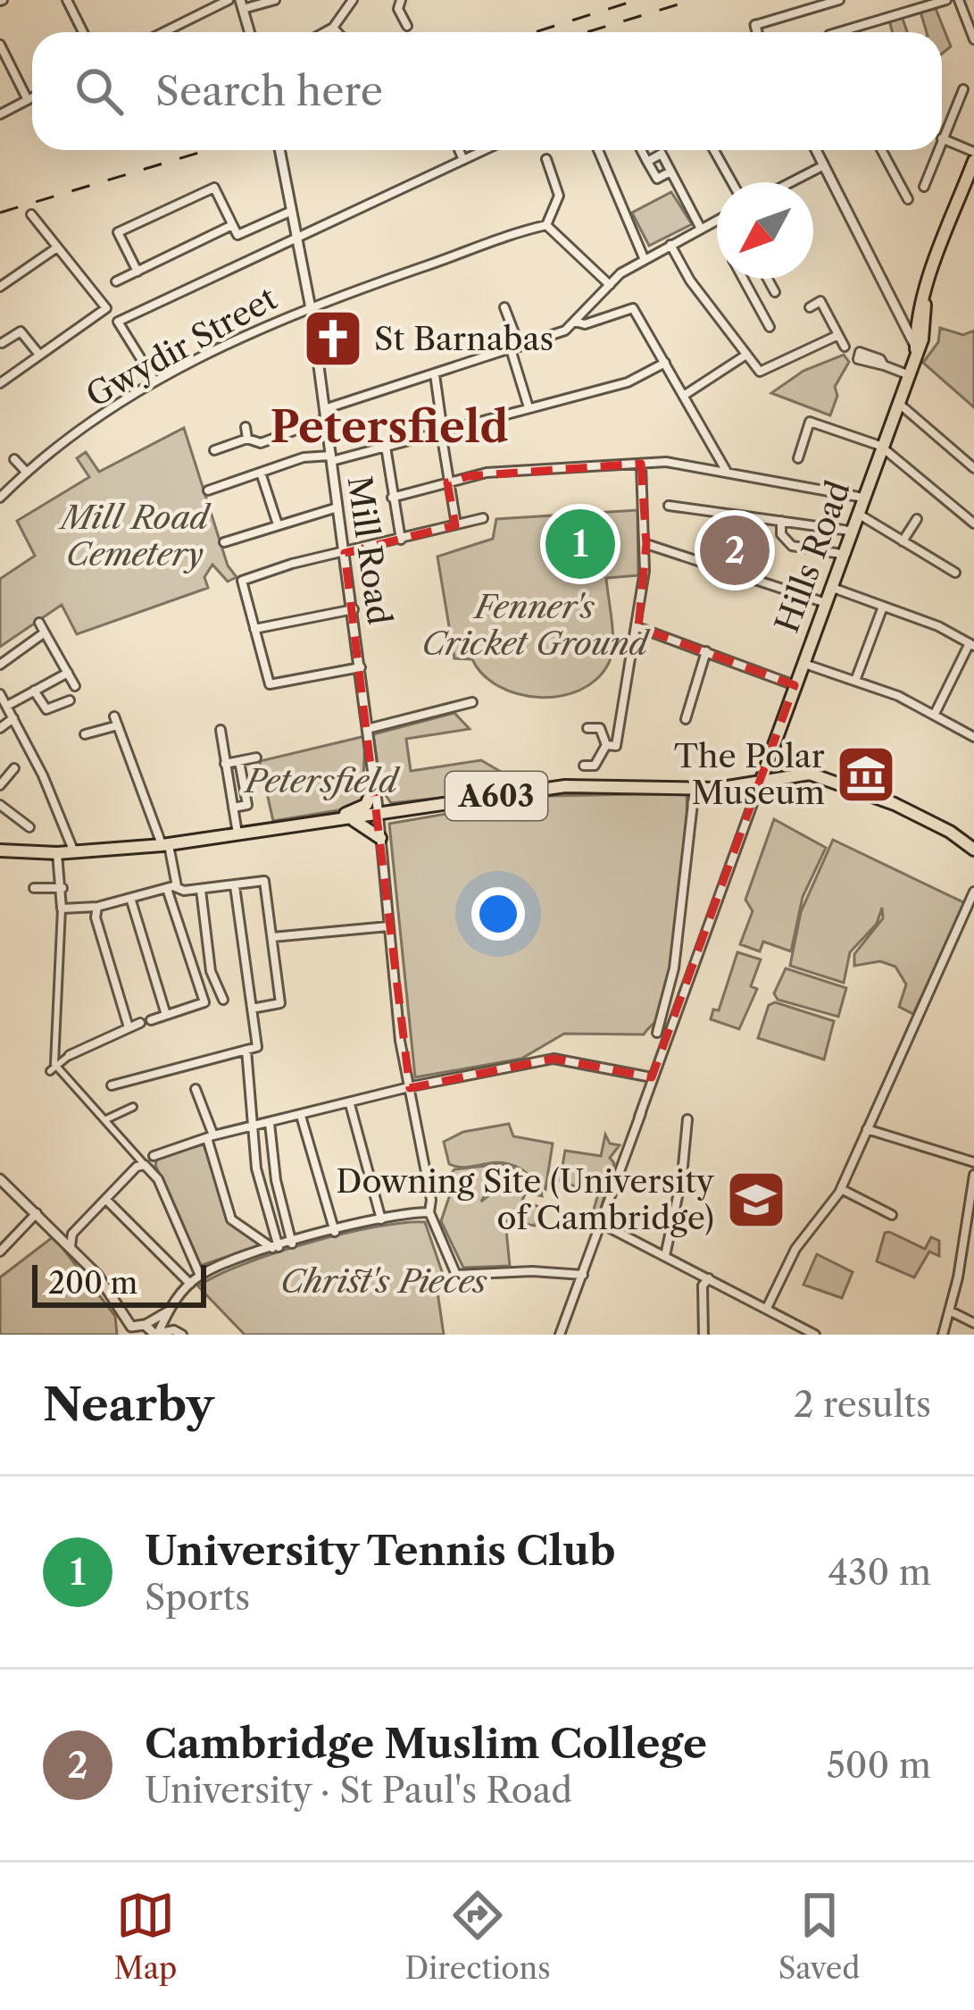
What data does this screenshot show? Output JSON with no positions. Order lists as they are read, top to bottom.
{
  "streets": {
    "main road": ["Hills Road", "A603"],
    "street": ["Gwydir Street", "Mill Road"]
  },
  "crossings": [
    ["Gwydir Street", "Mill Road"],
    ["Mill Road", "A603"],
    ["Hills Road", "A603"]
  ],
  "districts": ["Petersfield"],
  "parks": [
    "Mill Road Cemetery",
    "Fenner's Cricket Ground",
    "Petersfield",
    "Christ's Pieces"
  ],
  "places": {
    "church": ["St Barnabas"],
    "museum": ["The Polar Museum"],
    "school or university": ["Downing Site (University of Cambridge)"]
  },
  "scale_bar": "200 m",
  "north": "bottom left",
  "page": {
    "search": "Search here",
    "pins": ["1", "2"],
    "scale": "200 m",
    "heading": ["Nearby", "2 results"],
    "list": [
      {
        "mark": "1",
        "name": "University Tennis Club",
        "note": "Sports",
        "value": "430 m"
      },
      {
        "mark": "2",
        "name": "Cambridge Muslim College",
        "note": "University · St Paul's Road",
        "value": "500 m"
      }
    ],
    "nav": ["Map", "Directions", "Saved"]
  }
}
